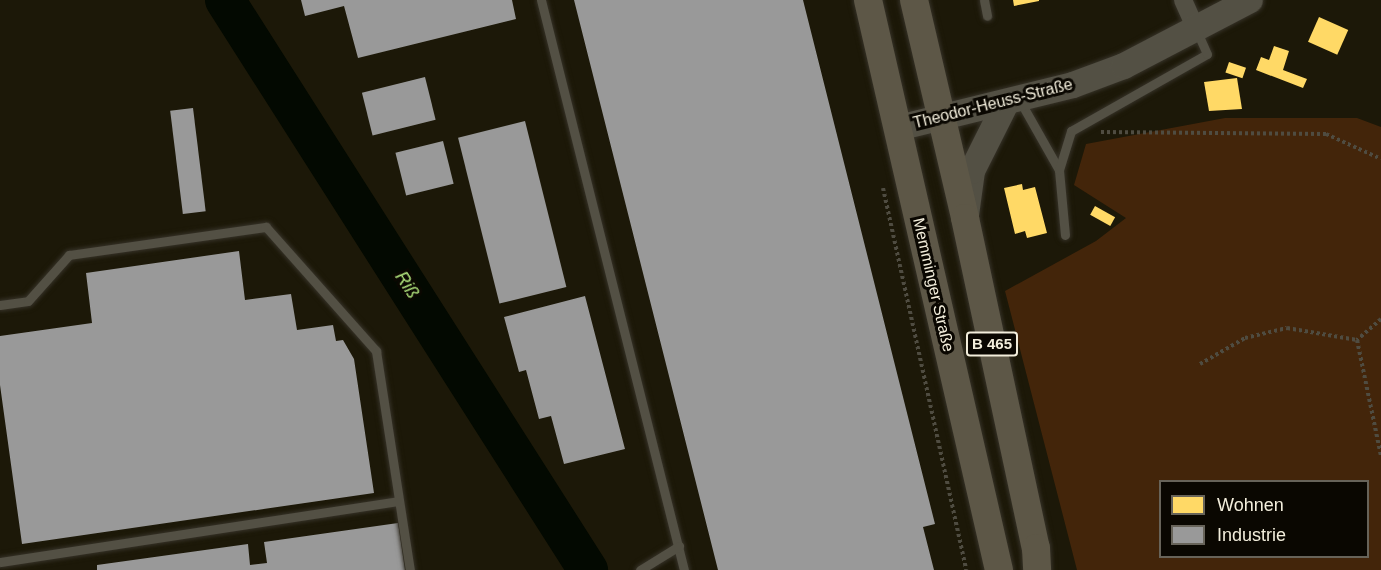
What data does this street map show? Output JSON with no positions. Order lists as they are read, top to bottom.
{
  "streets": {
    "main road": ["Memminger Straße", "B 465"],
    "street": ["Theodor-Heuss-Straße"]
  },
  "crossings": [
    ["Theodor-Heuss-Straße", "Memminger Straße"],
    ["Theodor-Heuss-Straße", "B 465"]
  ],
  "water": ["Riß"],
  "legend": ["Wohnen", "Industrie"]
}
